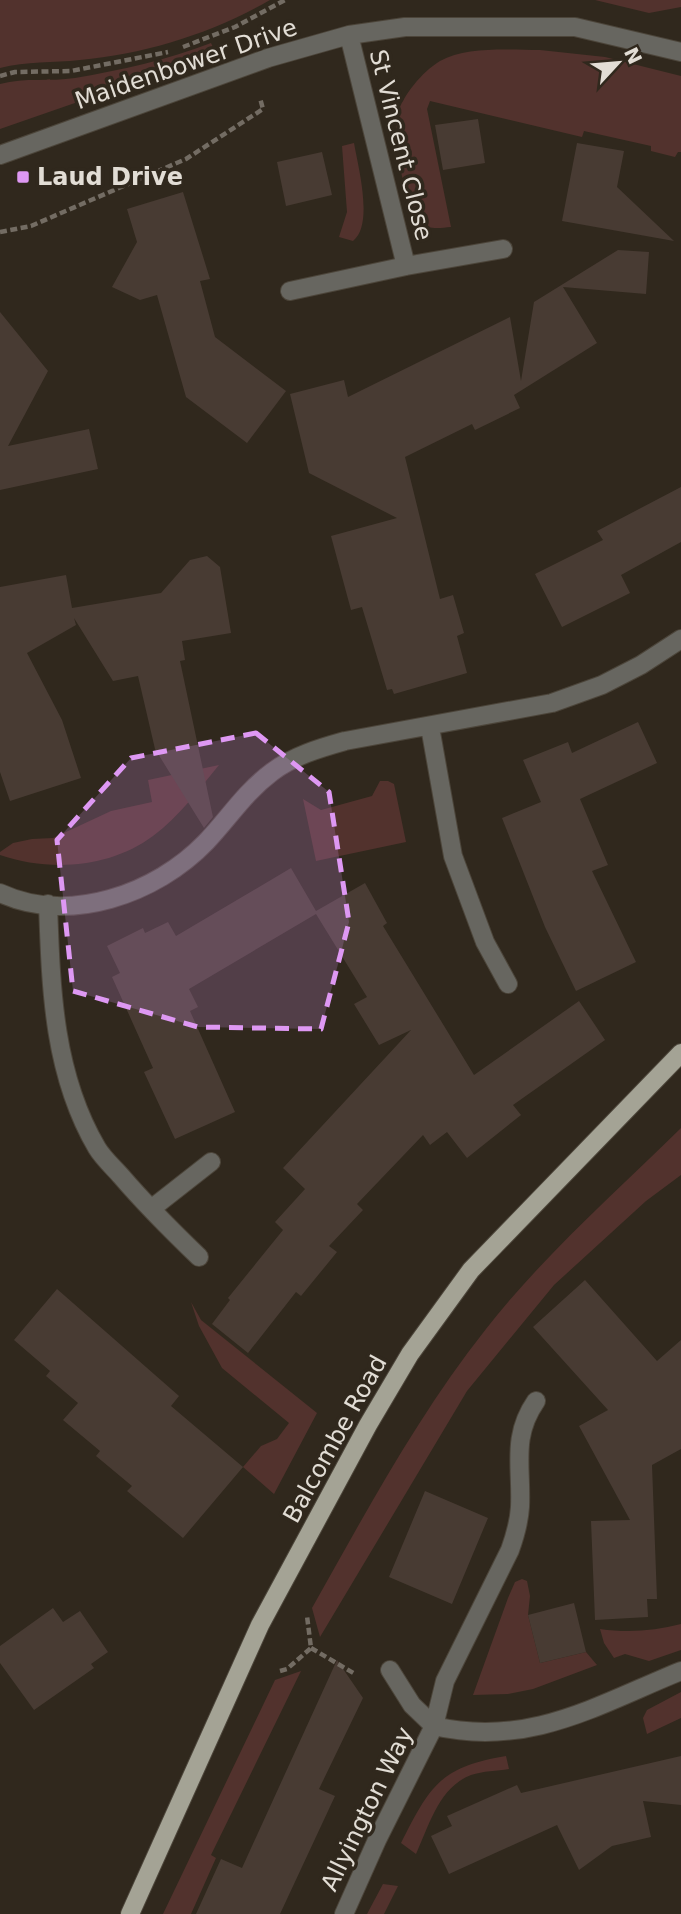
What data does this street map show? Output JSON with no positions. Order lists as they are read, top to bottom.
{
  "streets": {
    "main road": ["Balcombe Road"],
    "street": ["Maidenbower Drive", "St Vincent Close", "Allyington Way"]
  },
  "crossings": [
    ["Maidenbower Drive", "St Vincent Close"]
  ],
  "places": {
    "transit": ["Laud Drive"]
  },
  "north": "top right"
}
